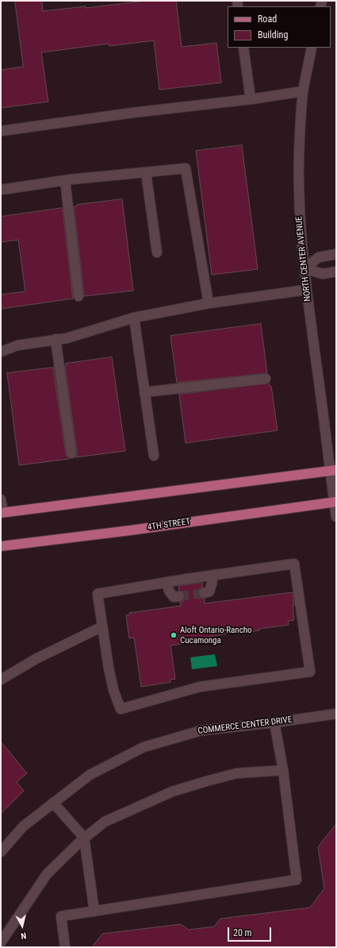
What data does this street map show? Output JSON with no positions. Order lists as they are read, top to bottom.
{
  "streets": {
    "main road": ["4TH STREET"],
    "street": ["NORTH CENTER AVENUE", "COMMERCE CENTER DRIVE"]
  },
  "crossings": [
    ["NORTH CENTER AVENUE", "4TH STREET"]
  ],
  "places": ["Aloft Ontario-Rancho Cucamonga"],
  "legend": ["Road", "Building"],
  "scale_bar": "20 m",
  "north": "bottom"
}
